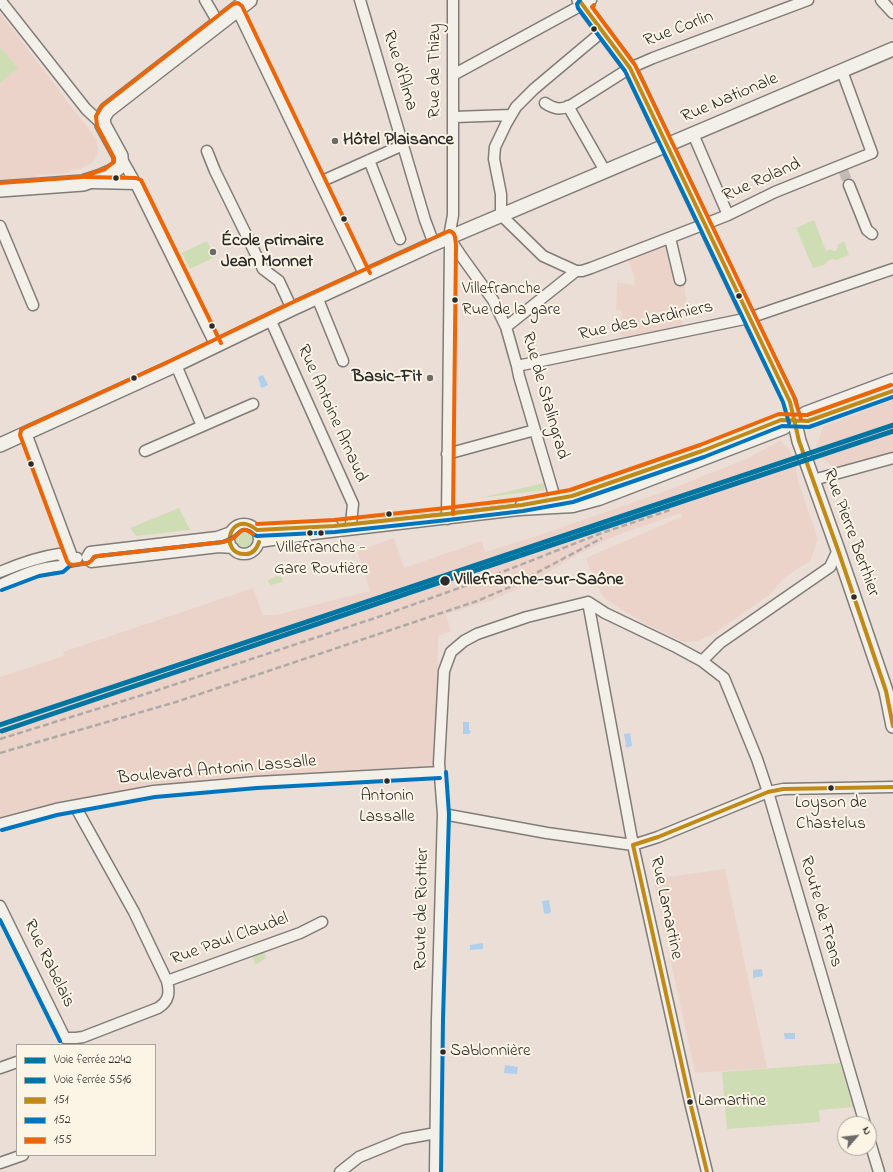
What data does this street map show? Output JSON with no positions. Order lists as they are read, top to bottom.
{
  "streets": {
    "main road": ["Rue Nationale", "Rue Pierre Berthier"],
    "street": [
      "Rue Corlin",
      "Rue d'Alma",
      "Rue de Thizy",
      "Rue Roland",
      "Rue des Jardiniers",
      "Rue de Stalingrad",
      "Rue Antoine Arnaud",
      "Boulevard Antonin Lassalle",
      "Rue Lamartine",
      "Route de Riottier",
      "Route de Frans",
      "Rue Paul Claudel",
      "Rue Rabelais"
    ]
  },
  "crossings": [
    ["Rue Corlin", "Rue Pierre Berthier"],
    ["Rue d'Alma", "Rue Nationale"],
    ["Rue de Thizy", "Rue Nationale"],
    ["Rue de Thizy", "Rue de Stalingrad"],
    ["Rue Nationale", "Rue Roland"],
    ["Rue Nationale", "Rue de Stalingrad"],
    ["Rue Nationale", "Rue Antoine Arnaud"],
    ["Rue Nationale", "Rue Pierre Berthier"],
    ["Rue Roland", "Rue Pierre Berthier"],
    ["Rue des Jardiniers", "Rue de Stalingrad"],
    ["Rue des Jardiniers", "Rue Pierre Berthier"],
    ["Boulevard Antonin Lassalle", "Route de Riottier"],
    ["Rue Lamartine", "Route de Riottier"],
    ["Rue Lamartine", "Route de Frans"],
    ["Route de Riottier", "Route de Frans"],
    ["Rue Paul Claudel", "Rue Rabelais"]
  ],
  "places": [
    "Hôtel Plaisance",
    "École primaire Jean Monnet",
    "Villefranche Rue de la gare",
    "Basic-Fit",
    "Villefranche - Gare Routière",
    "Villefranche-sur-Saône",
    "Antonin Lassalle",
    "Loyson de Chastelus",
    "Sablonnière",
    "Lamartine"
  ],
  "lines": [
    "transit line 151",
    "transit line 152",
    "transit line 155",
    "rail line 2242",
    "rail line 5516"
  ],
  "legend": [
    "Voie ferrée 2242",
    "Voie ferrée 5516",
    "151",
    "152",
    "155"
  ],
  "north": "top right"
}
